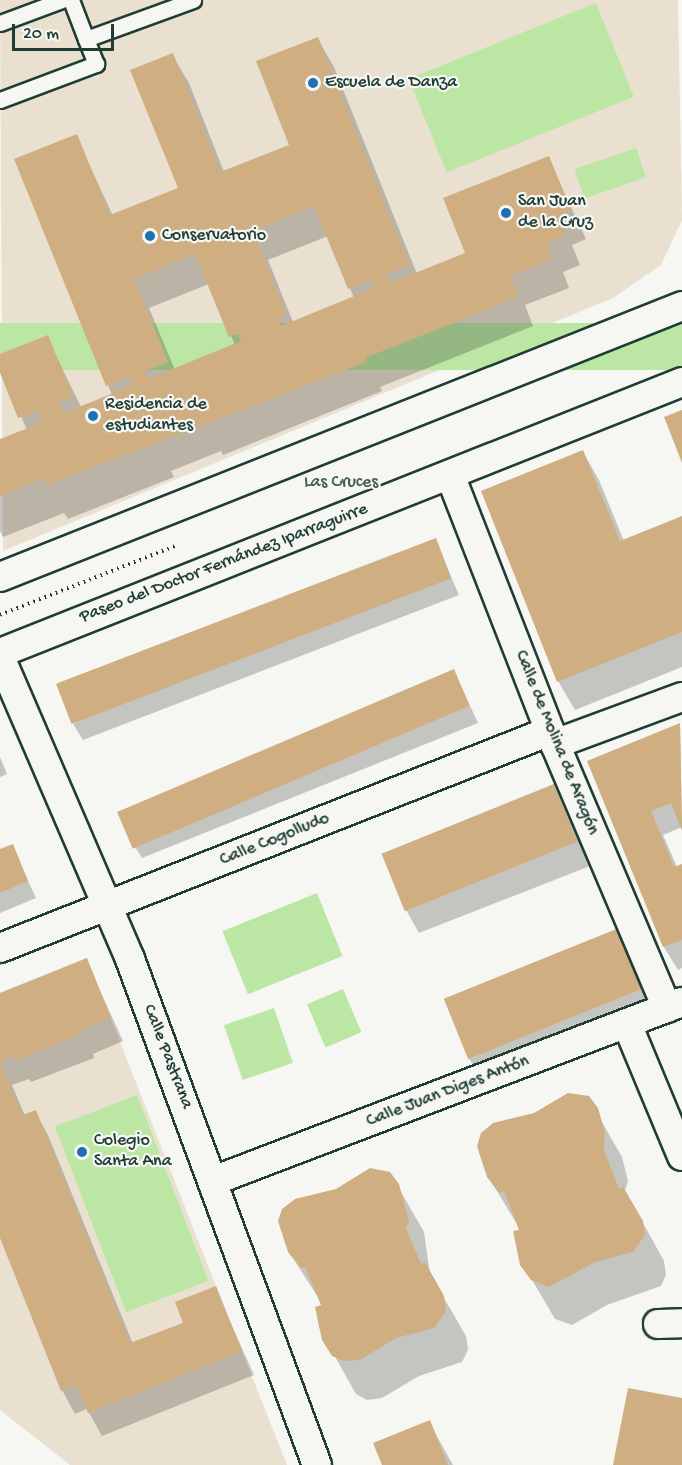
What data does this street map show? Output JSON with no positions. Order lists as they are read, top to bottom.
{
  "streets": {
    "street": [
      "Paseo del Doctor Fernández Iparraguirre",
      "Calle de Molina de Aragón",
      "Calle Cogolludo",
      "Calle Pastrana",
      "Calle Juan Diges Antón"
    ]
  },
  "crossings": [
    ["Paseo del Doctor Fernández Iparraguirre", "Calle de Molina de Aragón"],
    ["Paseo del Doctor Fernández Iparraguirre", "Calle Pastrana"],
    ["Calle de Molina de Aragón", "Calle Cogolludo"],
    ["Calle de Molina de Aragón", "Calle Juan Diges Antón"],
    ["Calle Cogolludo", "Calle Pastrana"],
    ["Calle Pastrana", "Calle Juan Diges Antón"]
  ],
  "parks": ["Las Cruces"],
  "places": [
    "Escuela de Danza",
    "San Juan de la Cruz",
    "Conservatorio",
    "Residencia de estudiantes",
    "Colegio Santa Ana"
  ],
  "scale_bar": "20 m"
}
